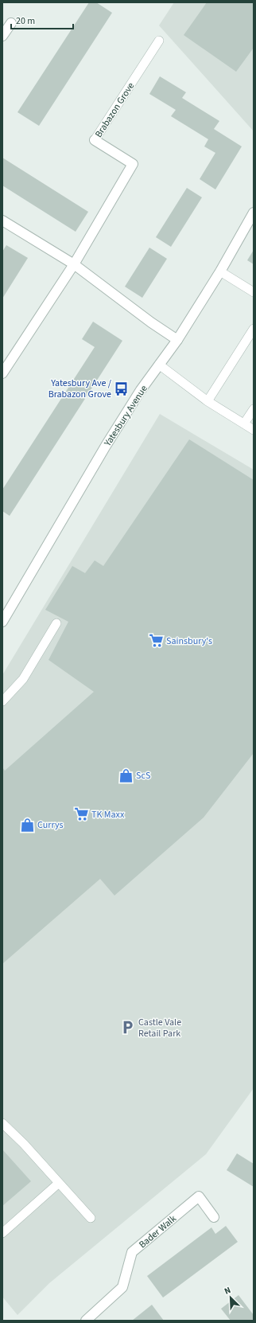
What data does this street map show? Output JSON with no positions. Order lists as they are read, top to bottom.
{
  "streets": {
    "street": ["Brabazon Grove", "Yatesbury Avenue", "Bader Walk"]
  },
  "places": {
    "bus stop": ["Yatesbury Ave / Brabazon Grove"],
    "supermarket": ["Sainsbury's", "TK Maxx"],
    "shop": ["ScS", "Currys"],
    "parking": ["Castle Vale Retail Park"]
  },
  "scale_bar": "20 m",
  "north": "top left"
}
